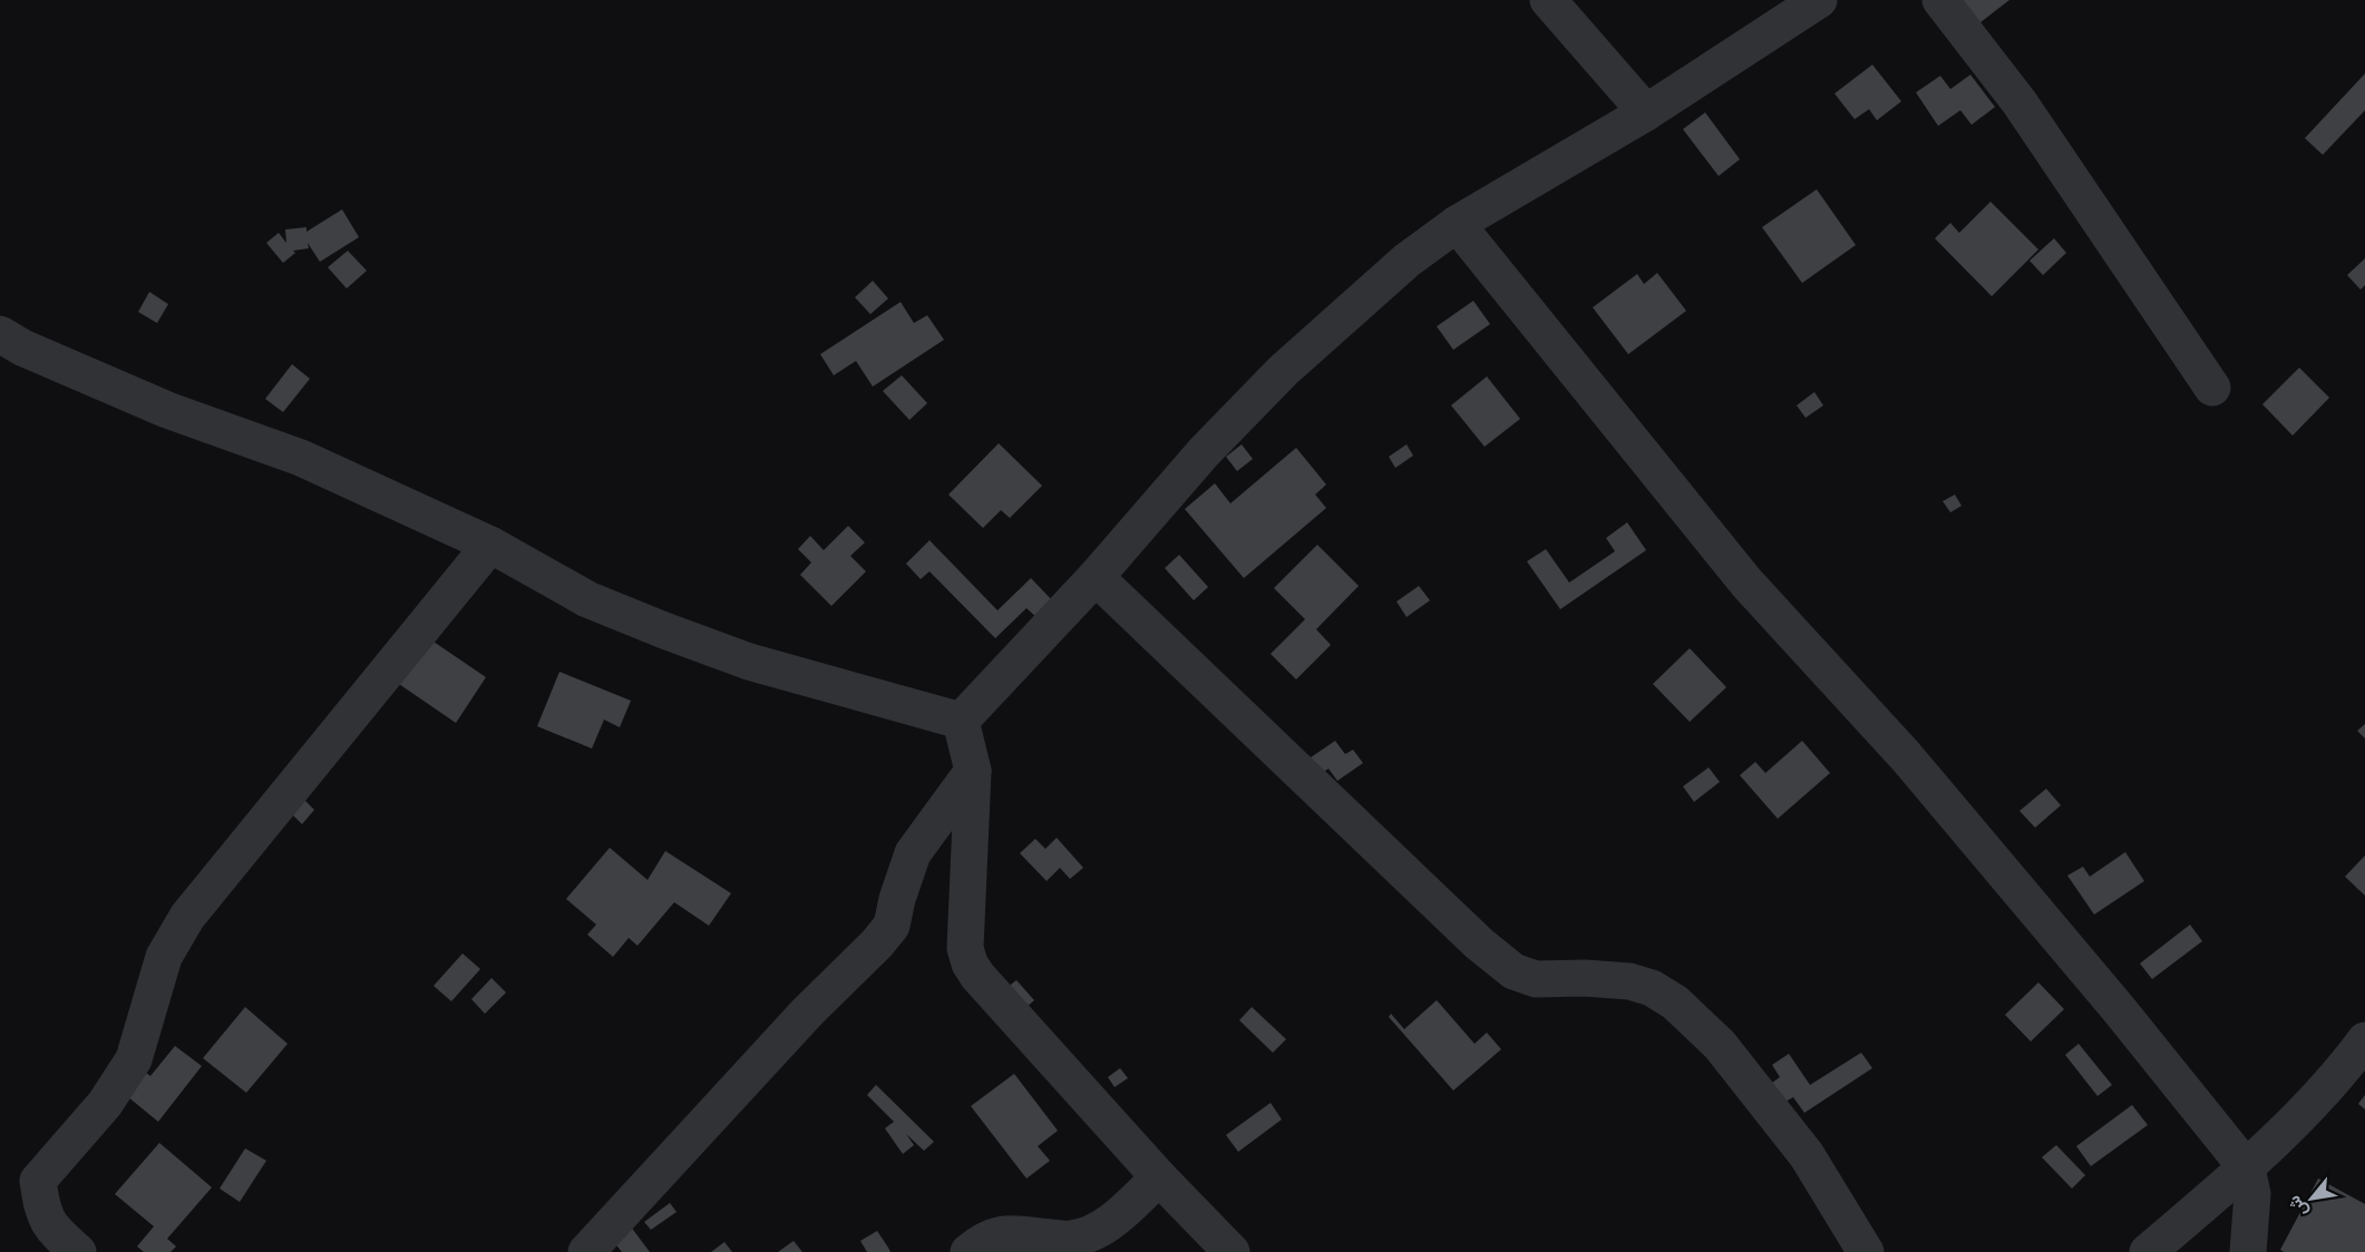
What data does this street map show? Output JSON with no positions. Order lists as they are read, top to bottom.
{
  "north": "bottom left"
}
